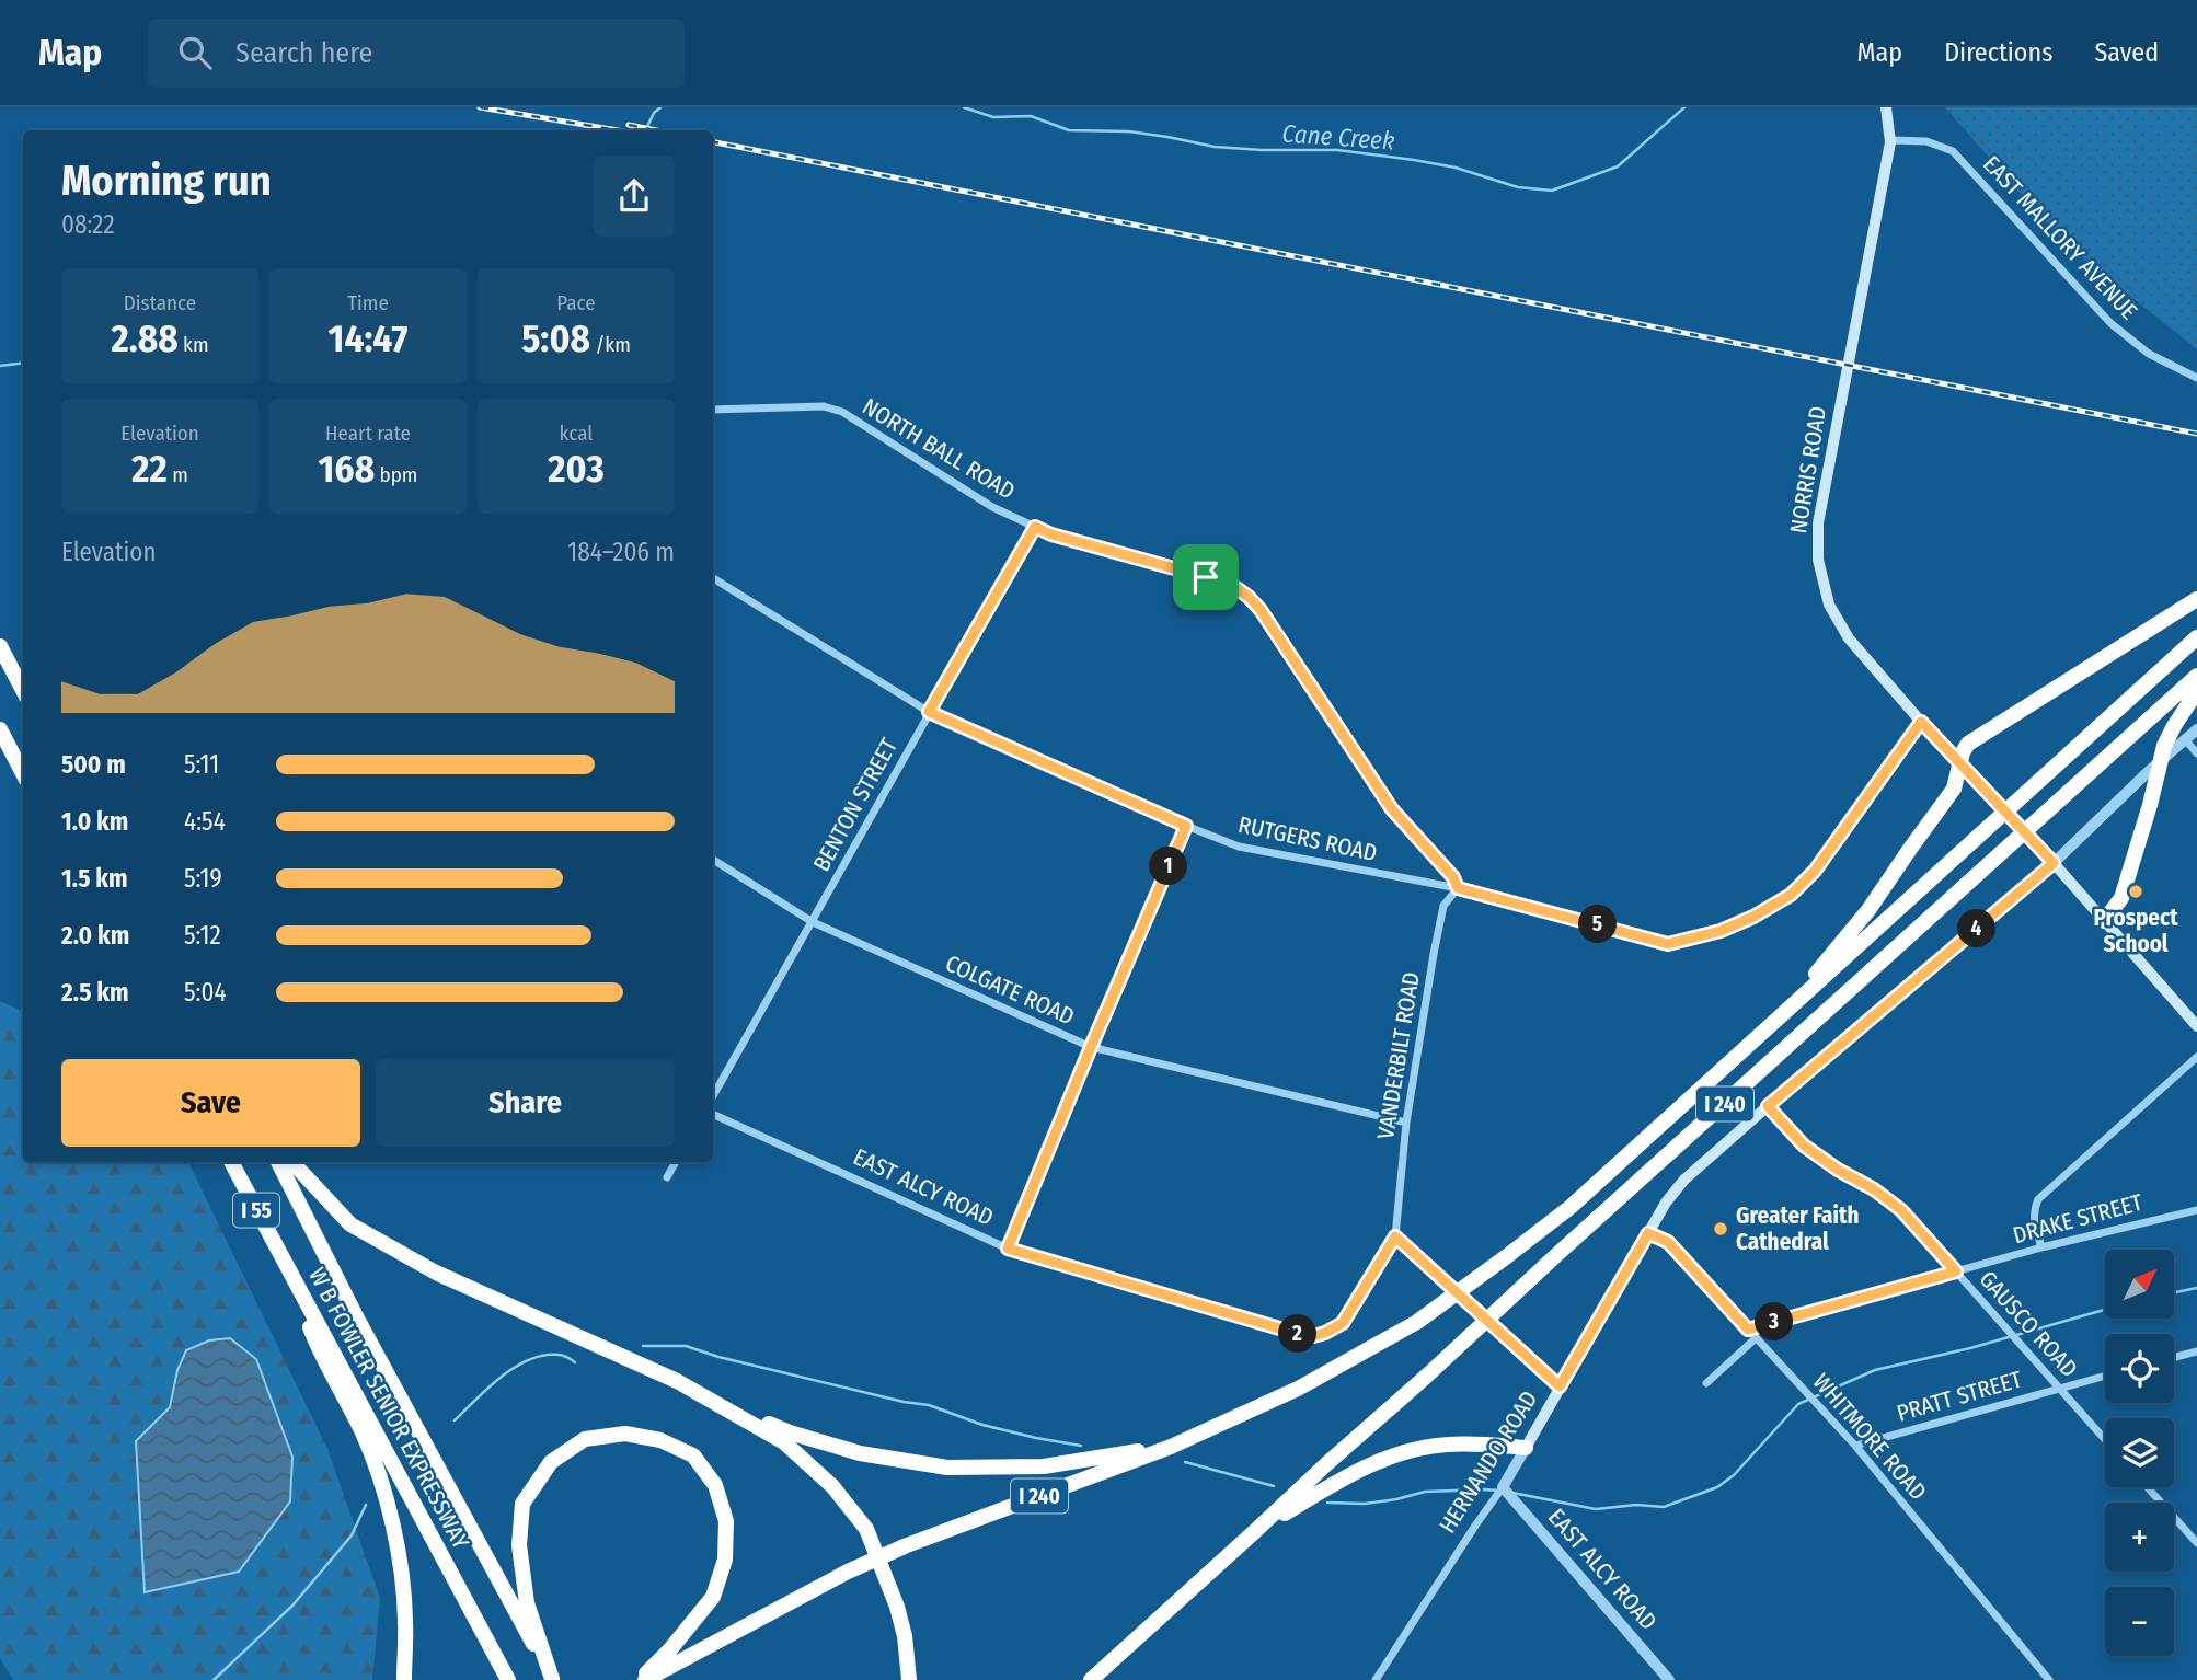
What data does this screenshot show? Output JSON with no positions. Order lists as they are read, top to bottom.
{
  "streets": {
    "highway": ["I 240", "I 55", "W B FOWLER SENIOR EXPRESSWAY"],
    "main road": ["NORRIS ROAD", "HERNANDO ROAD"],
    "street": [
      "EAST MALLORY AVENUE",
      "NORTH BALL ROAD",
      "BENTON STREET",
      "RUTGERS ROAD",
      "COLGATE ROAD",
      "VANDERBILT ROAD",
      "EAST ALCY ROAD",
      "DRAKE STREET",
      "GAUSCO ROAD",
      "PRATT STREET",
      "WHITMORE ROAD"
    ]
  },
  "crossings": [
    ["EAST MALLORY AVENUE", "NORRIS ROAD"],
    ["NORTH BALL ROAD", "BENTON STREET"],
    ["NORTH BALL ROAD", "RUTGERS ROAD"],
    ["NORTH BALL ROAD", "VANDERBILT ROAD"],
    ["NORRIS ROAD", "HERNANDO ROAD"],
    ["BENTON STREET", "RUTGERS ROAD"],
    ["BENTON STREET", "COLGATE ROAD"],
    ["RUTGERS ROAD", "VANDERBILT ROAD"],
    ["COLGATE ROAD", "VANDERBILT ROAD"],
    ["VANDERBILT ROAD", "EAST ALCY ROAD"],
    ["EAST ALCY ROAD", "HERNANDO ROAD"],
    ["DRAKE STREET", "GAUSCO ROAD"],
    ["DRAKE STREET", "WHITMORE ROAD"],
    ["GAUSCO ROAD", "PRATT STREET"],
    ["GAUSCO ROAD", "HERNANDO ROAD"],
    ["PRATT STREET", "WHITMORE ROAD"],
    ["WHITMORE ROAD", "HERNANDO ROAD"]
  ],
  "water": ["Cane Creek"],
  "places": ["Prospect School", "Greater Faith Cathedral"],
  "north": "top right",
  "page": {
    "header": "Map",
    "search": "Search here",
    "nav": ["Map", "Directions", "Saved"],
    "heading": ["Morning run", "08:22"],
    "stats": [
      ["Distance", "2.88 km"],
      ["Time", "14:47"],
      ["Pace", "5:08 /km"],
      ["Elevation", "22 m"],
      ["Heart rate", "168 bpm"],
      ["kcal", "203"]
    ],
    "chart": ["Elevation", "184–206 m"],
    "list": [
      {
        "name": "500 m",
        "note": "5:11"
      },
      {
        "name": "1.0 km",
        "note": "4:54"
      },
      {
        "name": "1.5 km",
        "note": "5:19"
      },
      {
        "name": "2.0 km",
        "note": "5:12"
      },
      {
        "name": "2.5 km",
        "note": "5:04"
      }
    ],
    "pins": [
      "1",
      "5",
      "4",
      "3",
      "2"
    ],
    "buttons": ["Save", "Share"],
    "map_buttons": ["+", "−"]
  }
}
